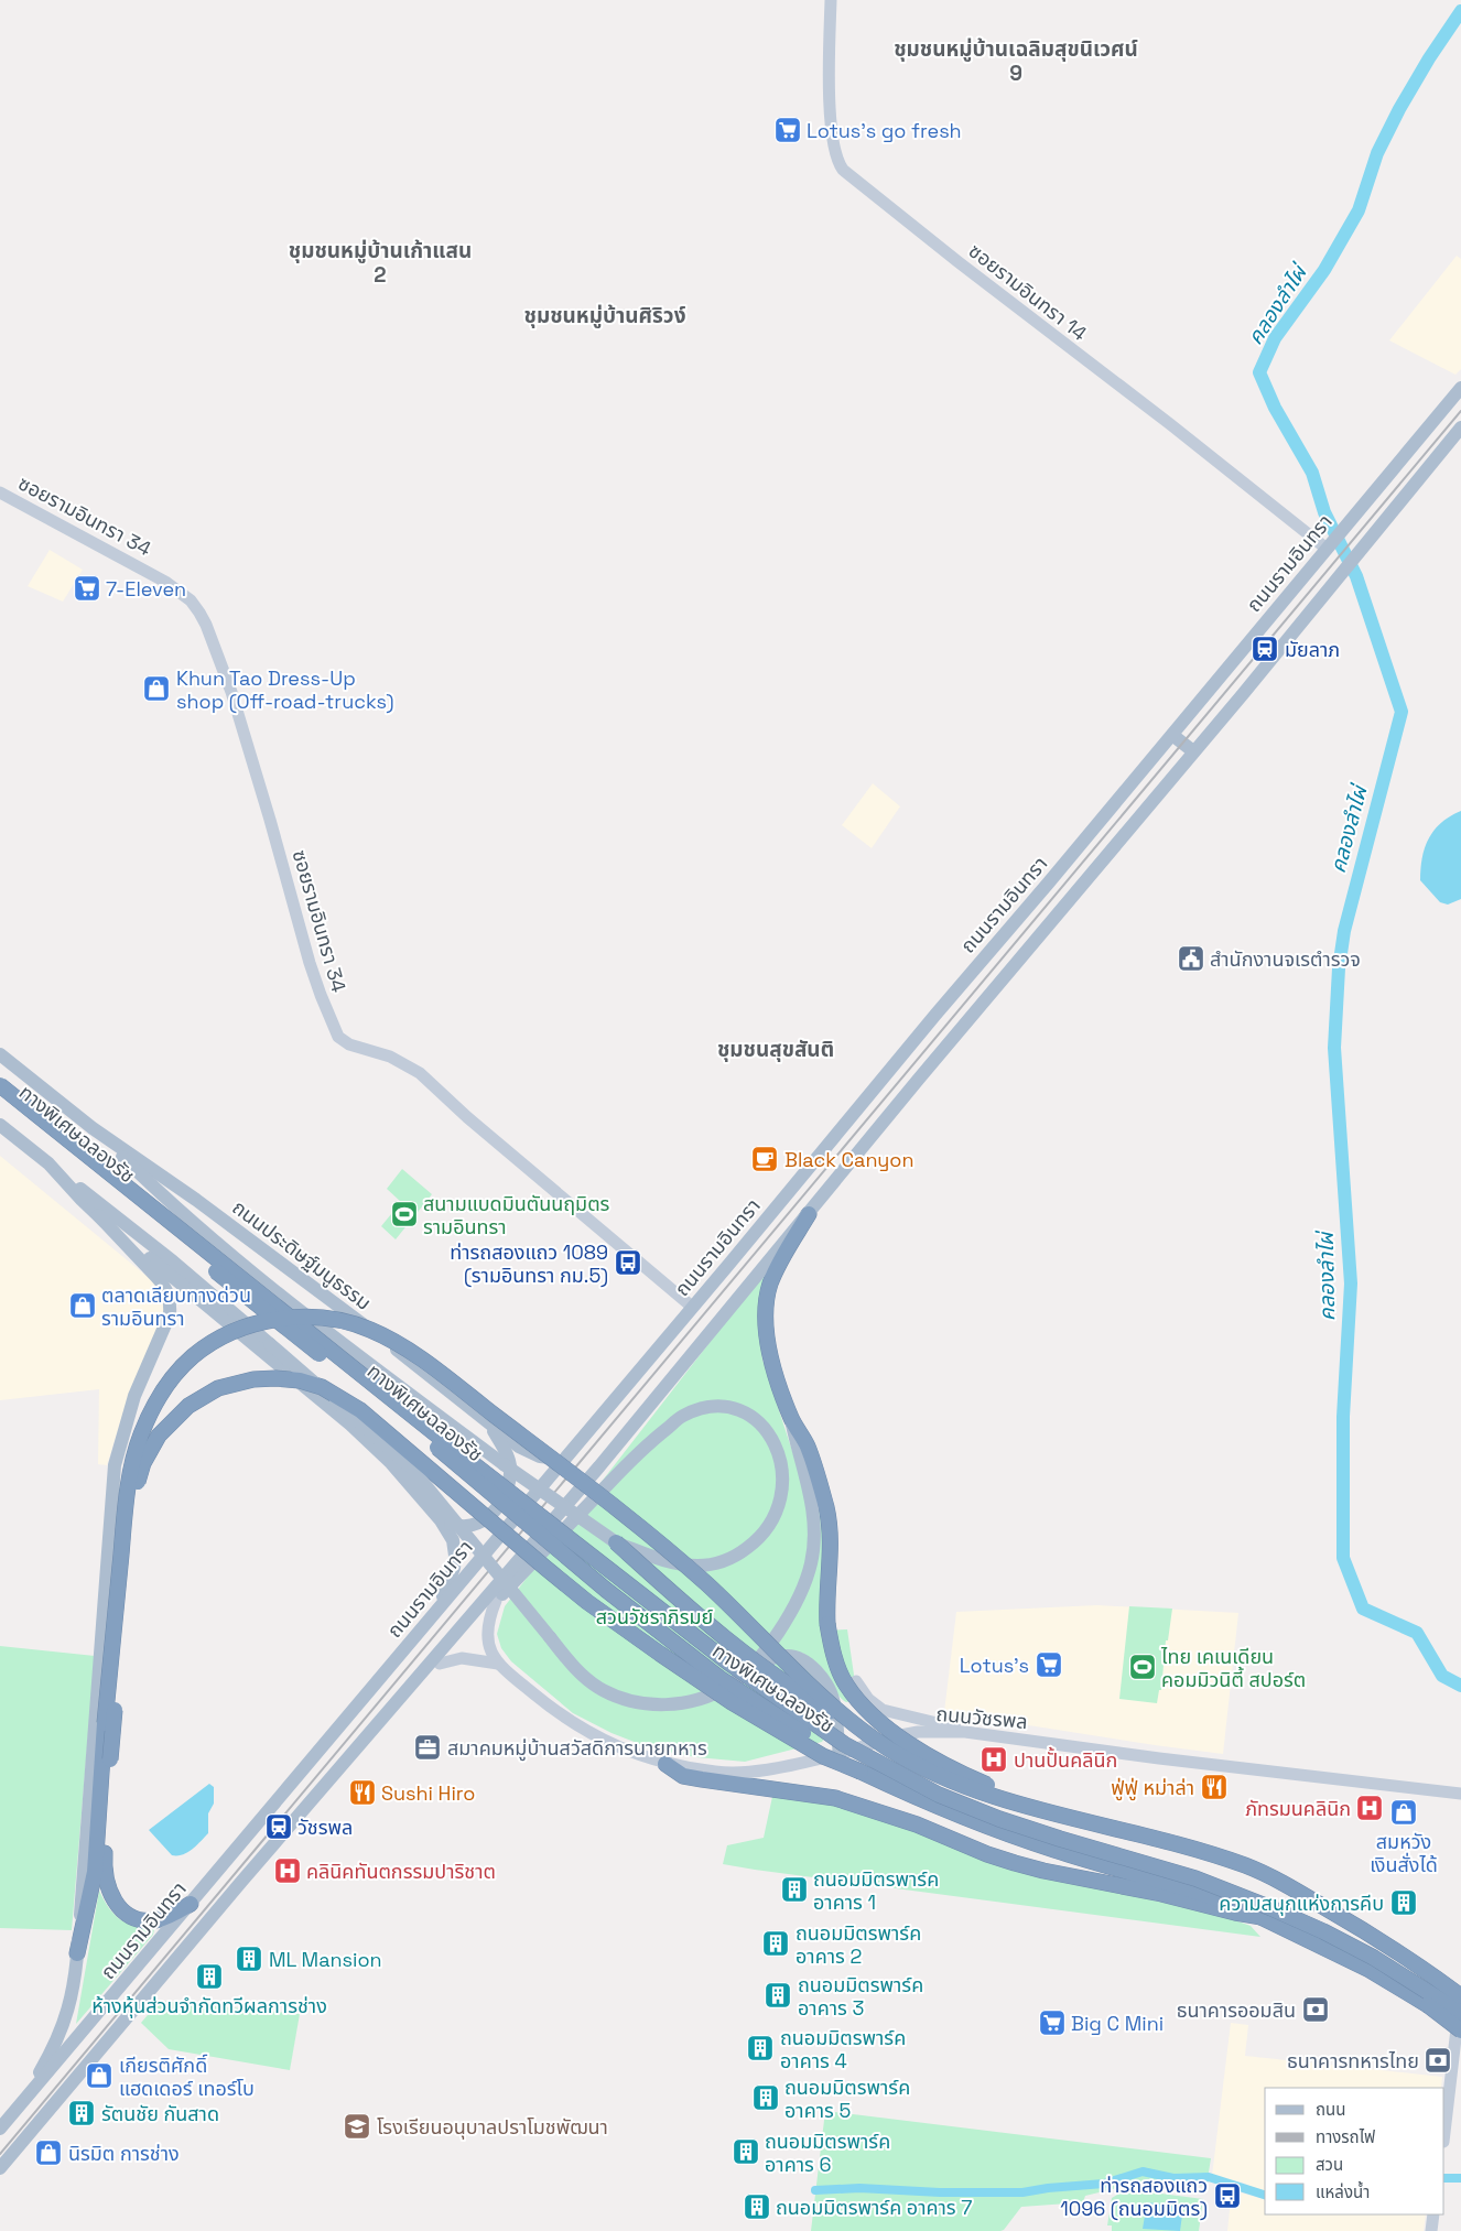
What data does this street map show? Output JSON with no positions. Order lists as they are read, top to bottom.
{
  "streets": {
    "highway": ["ทางพิเศษฉลองรัช"],
    "main road": ["ถนนรามอินทรา", "ถนนประดิษฐ์มนูธรรม"],
    "street": ["ซอยรามอินทรา 14", "ซอยรามอินทรา 34", "ถนนวัชรพล"]
  },
  "crossings": [
    ["ซอยรามอินทรา 14", "ถนนรามอินทรา"],
    ["ซอยรามอินทรา 34", "ถนนรามอินทรา"],
    ["ถนนรามอินทรา", "ถนนประดิษฐ์มนูธรรม"]
  ],
  "districts": [
    "ชุมชนหมู่บ้านเฉลิมสุขนิเวศน์ 9",
    "ชุมชนหมู่บ้านเก้าแสน 2",
    "ชุมชนหมู่บ้านศิริวง์",
    "ชุมชนสุขสันติ"
  ],
  "water": ["คลองลำไผ่"],
  "parks": ["สวนวัชราภิรมย์"],
  "places": {
    "supermarket": [
      "Lotus's go fresh",
      "7-Eleven",
      "Lotus's",
      "Big C Mini"
    ],
    "station": ["มัยลาภ", "วัชรพล"],
    "shop": [
      "Khun Tao Dress-Up shop (Off-road-trucks)",
      "ตลาดเลียบทางด่วน รามอินทรา",
      "สมหวัง เงินสั่งได้",
      "เกียรติศักดิ์ แฮดเดอร์ เทอร์โบ",
      "นิรมิต การช่าง"
    ],
    "public building": ["สำนักงานจเรตำรวจ"],
    "cafe": ["Black Canyon"],
    "sports": ["สนามแบดมินตันนฤมิตร รามอินทรา", "ไทย เคเนเดียน คอมมิวนิตี้ สปอร์ต"],
    "bus stop": ["ท่ารถสองแถว 1089 (รามอินทรา กม.5)", "ท่ารถสองแถว 1096 (ถนอมมิตร)"],
    "office": ["สมาคมหมู่บ้านสวัสดิการนายทหาร"],
    "hospital": ["ปานปั้นคลินิก", "ภัทรมนคลินิก", "คลินิคทันตกรรมปาริชาต"],
    "restaurant": ["ฟู่ฟู่ หม่าล่า", "Sushi Hiro"],
    "building": [
      "ถนอมมิตรพาร์ค อาคาร 1",
      "ความสนุกแห่งการคีบ",
      "ถนอมมิตรพาร์ค อาคาร 2",
      "ML Mansion",
      "ห้างหุ้นส่วนจำกัดทวีผลการช่าง",
      "ถนอมมิตรพาร์ค อาคาร 3",
      "ถนอมมิตรพาร์ค อาคาร 4",
      "ถนอมมิตรพาร์ค อาคาร 5",
      "รัตนชัย กันสาด",
      "ถนอมมิตรพาร์ค อาคาร 6",
      "ถนอมมิตรพาร์ค อาคาร 7"
    ],
    "bank": ["ธนาคารออมสิน", "ธนาคารทหารไทย"],
    "school or university": ["โรงเรียนอนุบาลปราโมชพัฒนา"]
  },
  "legend": [
    "ถนน",
    "ทางรถไฟ",
    "สวน",
    "แหล่งน้ำ"
  ]
}
